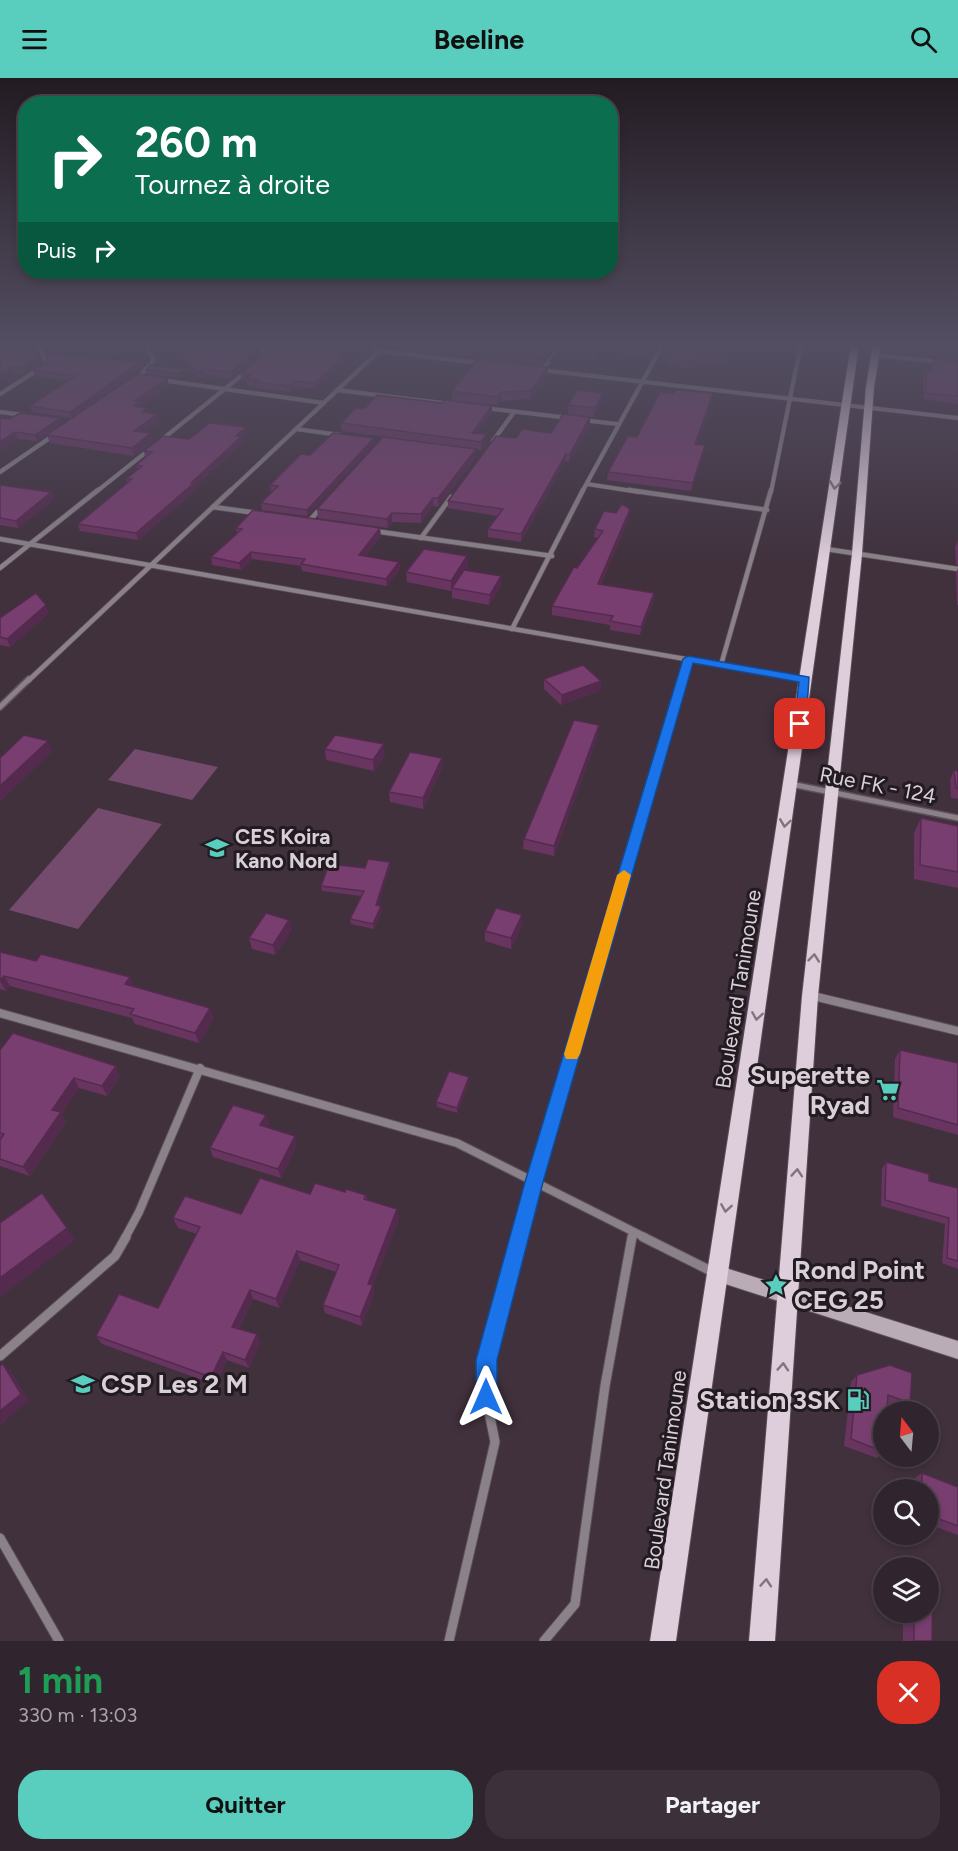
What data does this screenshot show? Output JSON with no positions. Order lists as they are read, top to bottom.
{
  "streets": {
    "main road": ["Boulevard Tanimoune"],
    "street": ["Rue FK - 124"]
  },
  "crossings": [
    ["Rue FK - 124", "Boulevard Tanimoune"]
  ],
  "places": {
    "school or university": ["CES Koira Kano Nord", "CSP Les 2 M"],
    "supermarket": ["Superette Ryad"],
    "place": ["Rond Point CEG 25"],
    "fuel station": ["Station 3SK"]
  },
  "north": "top",
  "page": {
    "header": "Beeline",
    "turn": ["260 m", "Tournez à droite"],
    "then": "Puis",
    "heading": ["1 min", "330 m · 13:03"],
    "buttons": ["Quitter", "Partager"]
  }
}
